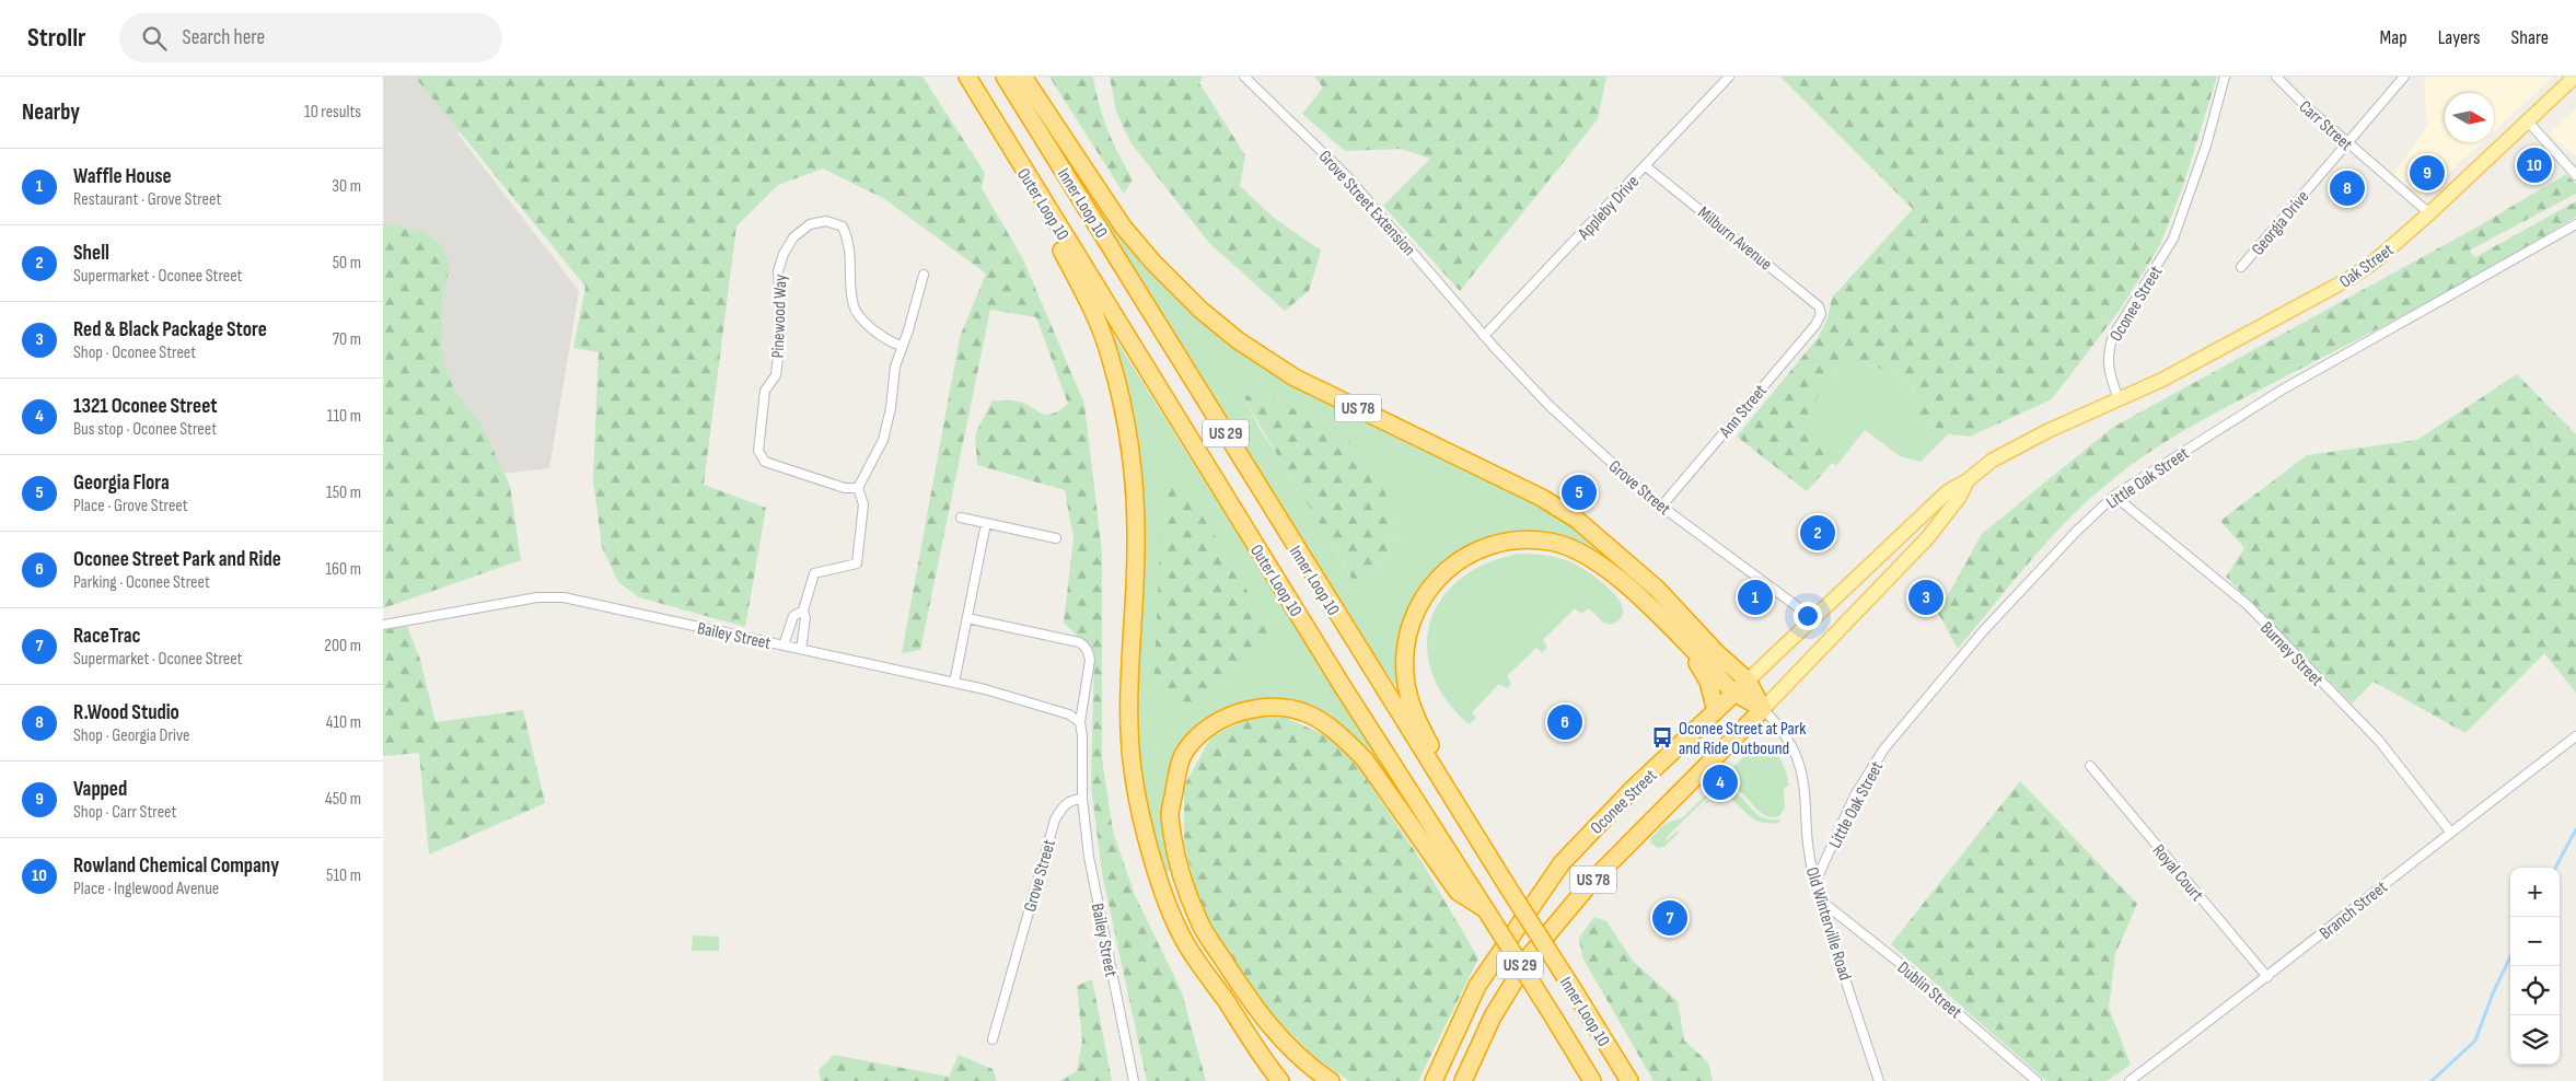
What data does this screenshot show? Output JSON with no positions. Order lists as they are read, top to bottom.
{
  "streets": {
    "highway": [
      "Inner Loop 10",
      "Outer Loop 10",
      "Oconee Street",
      "US 78",
      "US 29"
    ],
    "main road": ["Oak Street"],
    "street": [
      "Carr Street",
      "Grove Street Extension",
      "Appleby Drive",
      "Georgia Drive",
      "Milburn Avenue",
      "Pinewood Way",
      "Ann Street",
      "Little Oak Street",
      "Grove Street",
      "Bailey Street",
      "Burney Street",
      "Royal Court",
      "Branch Street",
      "Old Winterville Road",
      "Dublin Street"
    ]
  },
  "crossings": [
    ["Carr Street", "Georgia Drive"],
    ["Carr Street", "Oak Street"],
    ["Grove Street Extension", "Appleby Drive"],
    ["Grove Street Extension", "Grove Street"],
    ["Appleby Drive", "Milburn Avenue"],
    ["Appleby Drive", "Grove Street"],
    ["Milburn Avenue", "Ann Street"],
    ["Oak Street", "Oconee Street"],
    ["Oconee Street", "US 78"],
    ["Oconee Street", "Grove Street"],
    ["Oconee Street", "Old Winterville Road"],
    ["US 78", "Old Winterville Road"],
    ["Ann Street", "Grove Street"],
    ["Little Oak Street", "Burney Street"],
    ["Little Oak Street", "Old Winterville Road"],
    ["Grove Street", "Bailey Street"],
    ["Burney Street", "Branch Street"],
    ["Royal Court", "Branch Street"],
    ["Old Winterville Road", "Dublin Street"]
  ],
  "places": {
    "bus stop": ["Oconee Street at Park and Ride Outbound"]
  },
  "north": "right",
  "page": {
    "header": "Strollr",
    "search": "Search here",
    "nav": ["Map", "Layers", "Share"],
    "heading": ["Nearby", "10 results"],
    "pins": [
      "10",
      "9",
      "8",
      "5",
      "2",
      "1",
      "3",
      "6",
      "4",
      "7"
    ],
    "list": [
      {
        "mark": "1",
        "name": "Waffle House",
        "note": "Restaurant · Grove Street",
        "value": "30 m"
      },
      {
        "mark": "2",
        "name": "Shell",
        "note": "Supermarket · Oconee Street",
        "value": "50 m"
      },
      {
        "mark": "3",
        "name": "Red & Black Package Store",
        "note": "Shop · Oconee Street",
        "value": "70 m"
      },
      {
        "mark": "4",
        "name": "1321 Oconee Street",
        "note": "Bus stop · Oconee Street",
        "value": "110 m"
      },
      {
        "mark": "5",
        "name": "Georgia Flora",
        "note": "Place · Grove Street",
        "value": "150 m"
      },
      {
        "mark": "6",
        "name": "Oconee Street Park and Ride",
        "note": "Parking · Oconee Street",
        "value": "160 m"
      },
      {
        "mark": "7",
        "name": "RaceTrac",
        "note": "Supermarket · Oconee Street",
        "value": "200 m"
      },
      {
        "mark": "8",
        "name": "R.Wood Studio",
        "note": "Shop · Georgia Drive",
        "value": "410 m"
      },
      {
        "mark": "9",
        "name": "Vapped",
        "note": "Shop · Carr Street",
        "value": "450 m"
      },
      {
        "mark": "10",
        "name": "Rowland Chemical Company",
        "note": "Place · Inglewood Avenue",
        "value": "510 m"
      }
    ],
    "map_buttons": ["+", "−"]
  }
}
